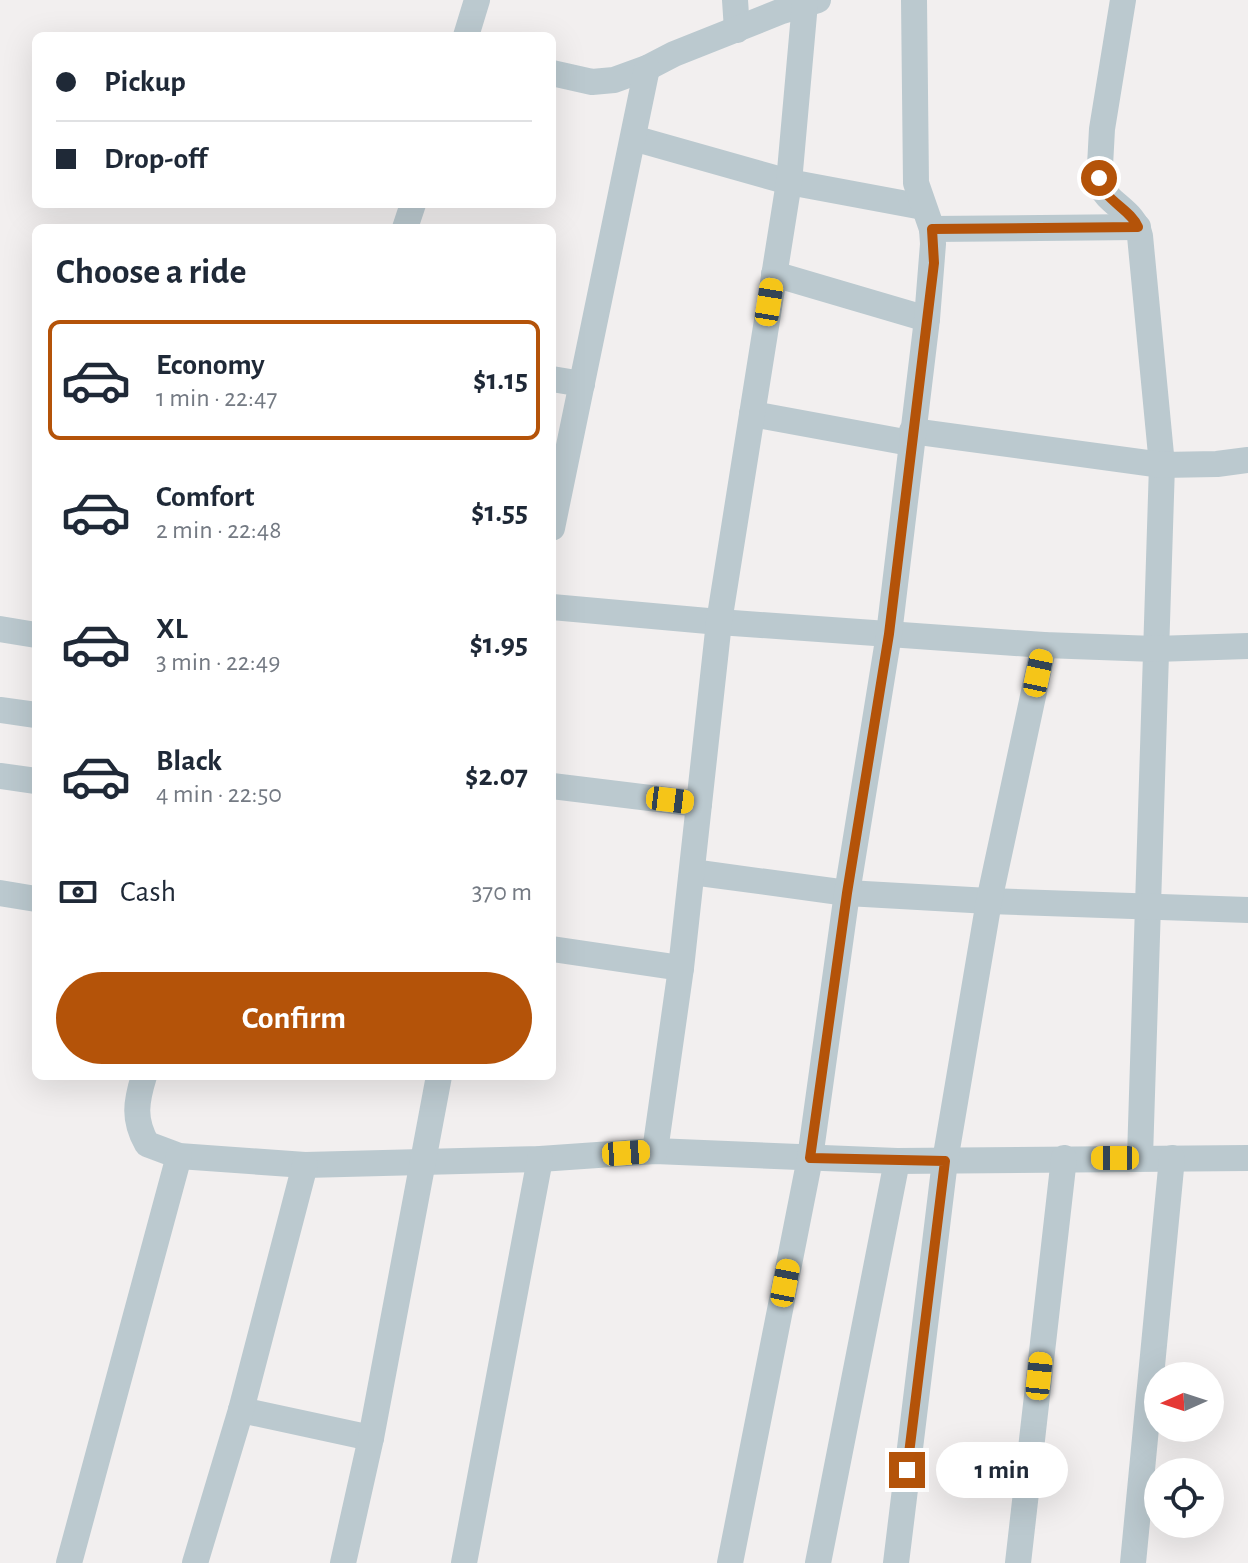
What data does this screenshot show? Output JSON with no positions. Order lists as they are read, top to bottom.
{
  "north": "left",
  "page": {
    "banner": ["Pickup", "Drop-off"],
    "heading": "Choose a ride",
    "list": [
      {
        "name": "Economy",
        "note": "1 min · 22:47",
        "value": "$1.15"
      },
      {
        "name": "Comfort",
        "note": "2 min · 22:48",
        "value": "$1.55"
      },
      {
        "name": "XL",
        "note": "3 min · 22:49",
        "value": "$1.95"
      },
      {
        "name": "Black",
        "note": "4 min · 22:50",
        "value": "$2.07"
      }
    ],
    "pay": ["Cash", "370 m"],
    "buttons": "Confirm",
    "bubble": "1 min"
  }
}
